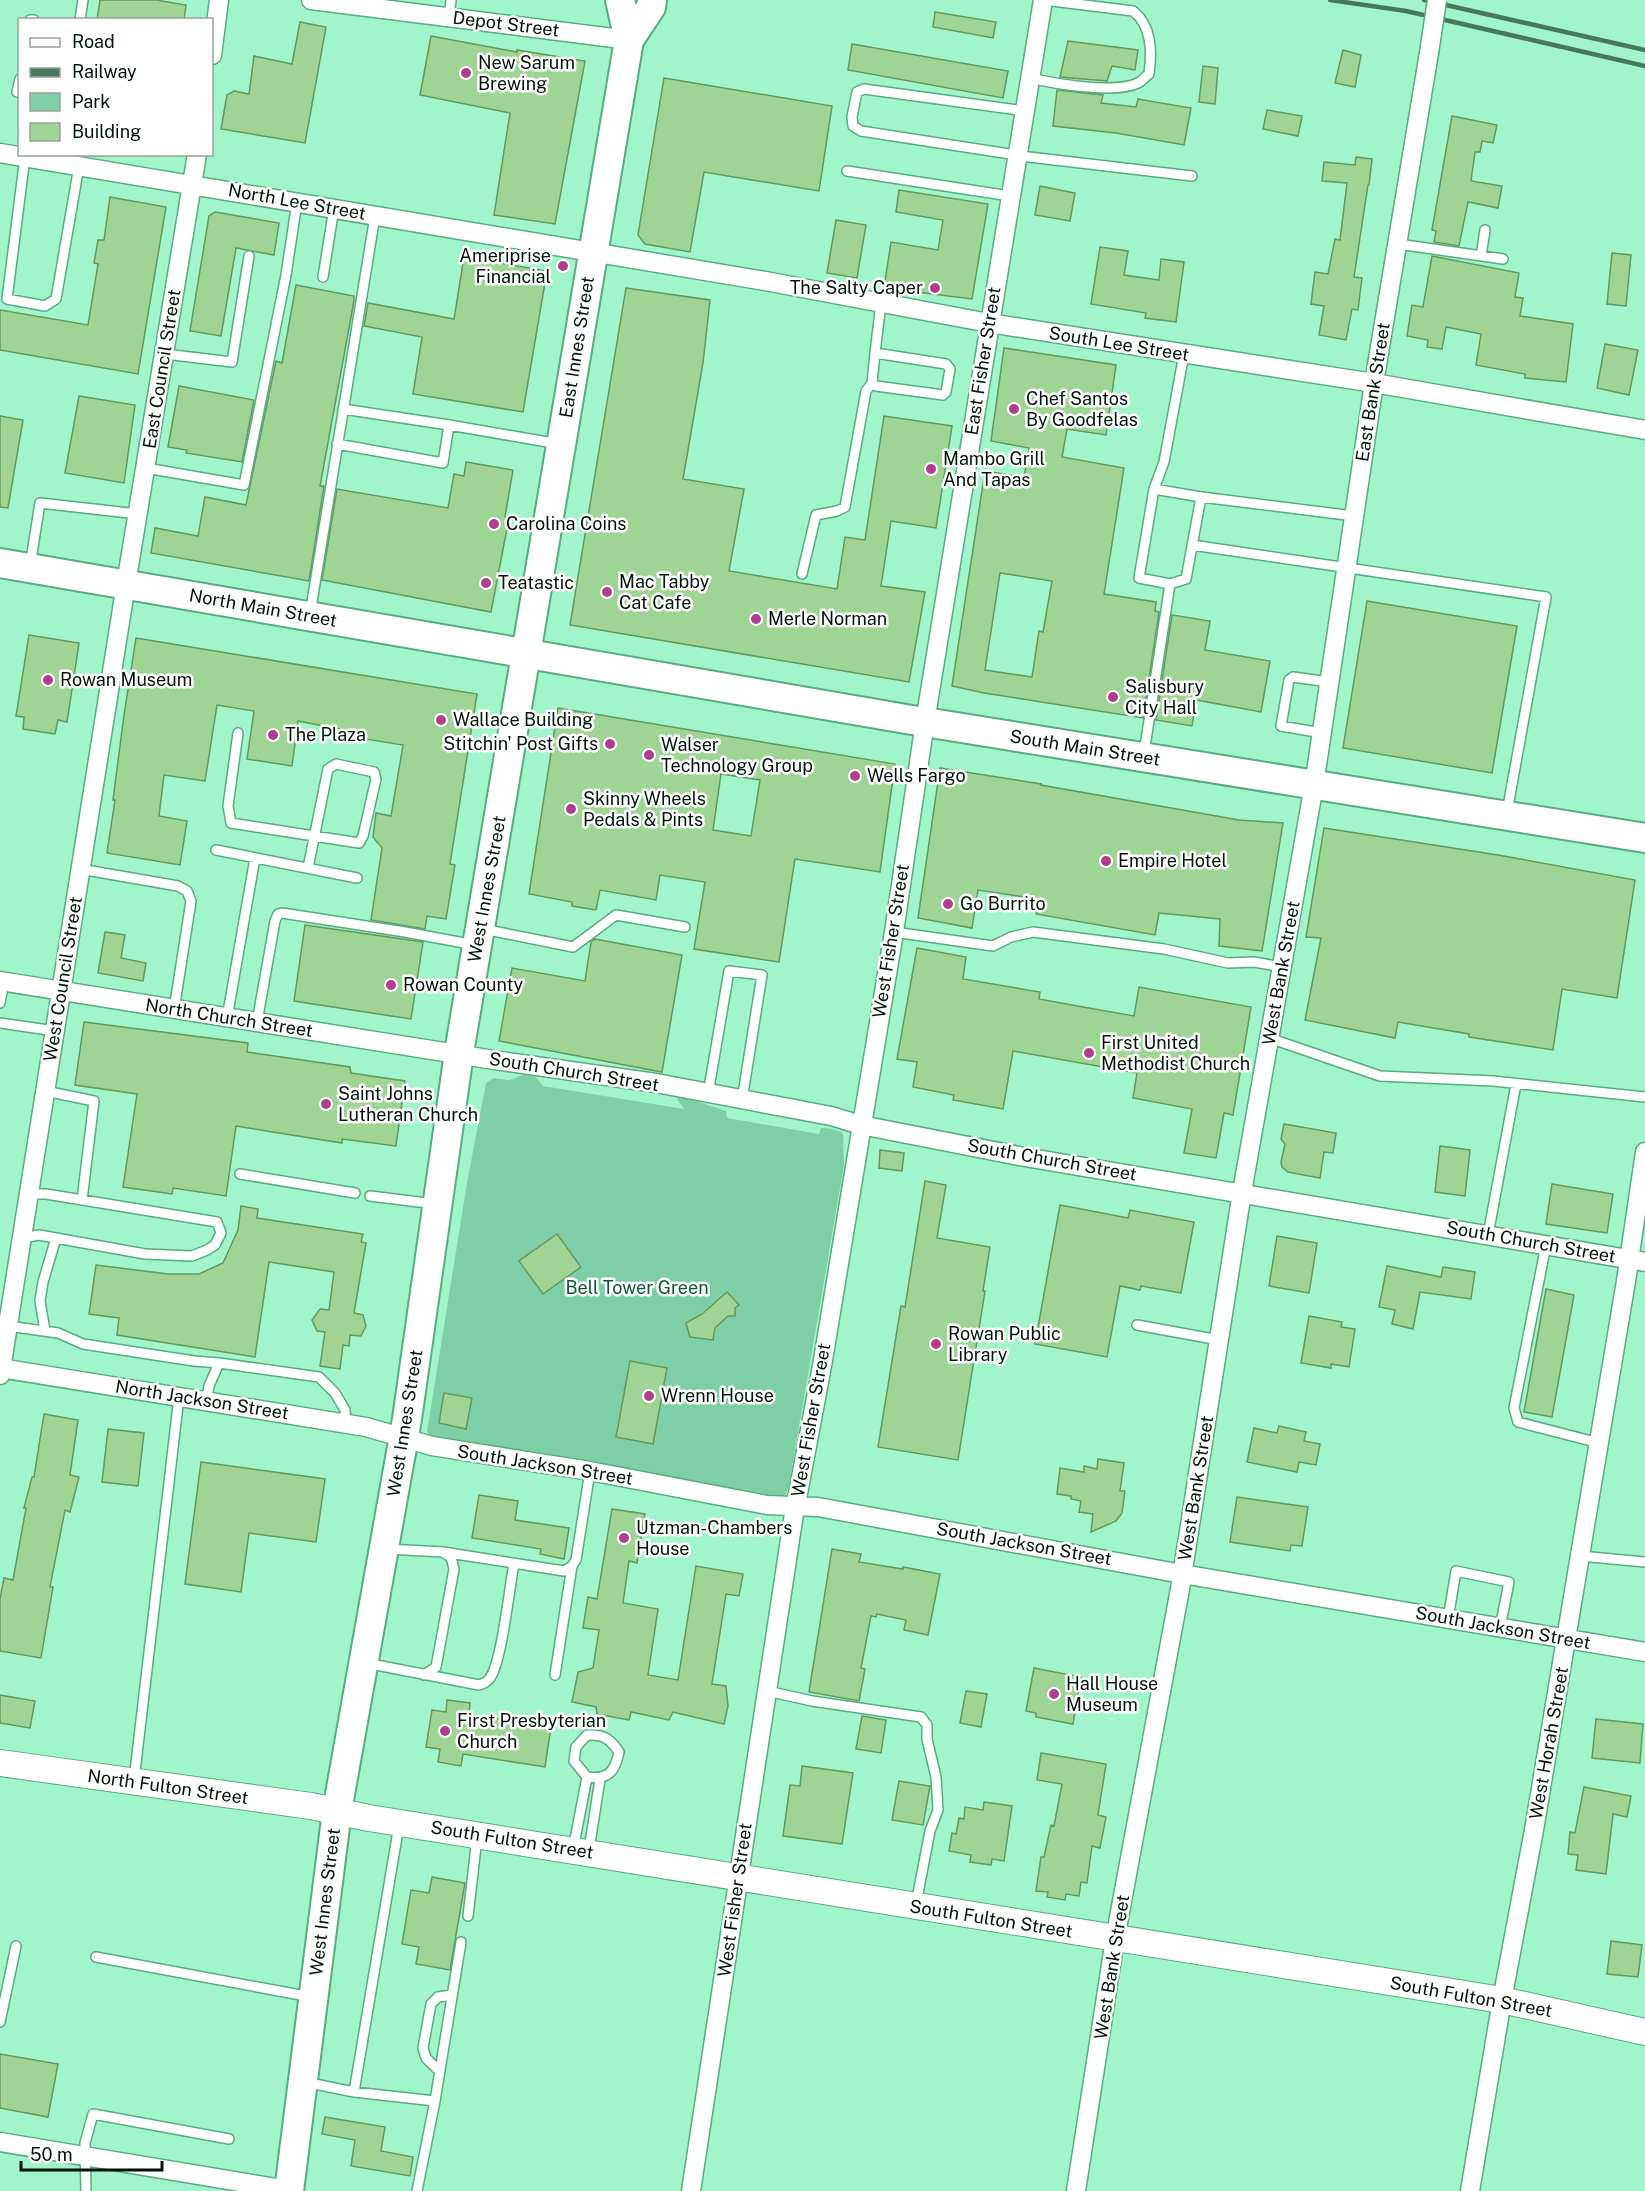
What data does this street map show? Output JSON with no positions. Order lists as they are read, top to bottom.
{
  "streets": {
    "main road": [
      "East Innes Street",
      "North Main Street",
      "South Main Street",
      "West Innes Street"
    ],
    "street": [
      "Depot Street",
      "North Lee Street",
      "South Lee Street",
      "East Fisher Street",
      "East Council Street",
      "East Bank Street",
      "West Fisher Street",
      "West Bank Street",
      "West Council Street",
      "North Church Street",
      "South Church Street",
      "North Jackson Street",
      "South Jackson Street",
      "West Horah Street",
      "North Fulton Street",
      "South Fulton Street"
    ]
  },
  "crossings": [
    ["Depot Street", "East Innes Street"],
    ["North Lee Street", "South Lee Street"],
    ["North Lee Street", "East Innes Street"],
    ["North Lee Street", "East Council Street"],
    ["South Lee Street", "East Innes Street"],
    ["South Lee Street", "East Fisher Street"],
    ["South Lee Street", "East Bank Street"],
    ["East Innes Street", "North Main Street"],
    ["East Innes Street", "South Main Street"],
    ["East Innes Street", "West Innes Street"],
    ["East Fisher Street", "South Main Street"],
    ["East Fisher Street", "West Fisher Street"],
    ["East Council Street", "North Main Street"],
    ["East Council Street", "West Council Street"],
    ["East Bank Street", "South Main Street"],
    ["East Bank Street", "West Bank Street"],
    ["North Main Street", "South Main Street"],
    ["North Main Street", "West Innes Street"],
    ["North Main Street", "West Council Street"],
    ["South Main Street", "West Innes Street"],
    ["South Main Street", "West Fisher Street"],
    ["South Main Street", "West Bank Street"],
    ["West Innes Street", "North Church Street"],
    ["West Innes Street", "South Church Street"],
    ["West Innes Street", "North Jackson Street"],
    ["West Innes Street", "South Jackson Street"],
    ["West Innes Street", "North Fulton Street"],
    ["West Innes Street", "South Fulton Street"],
    ["West Fisher Street", "South Church Street"],
    ["West Fisher Street", "South Jackson Street"],
    ["West Fisher Street", "South Fulton Street"],
    ["West Bank Street", "South Church Street"],
    ["West Bank Street", "South Jackson Street"],
    ["West Bank Street", "South Fulton Street"],
    ["West Council Street", "North Church Street"],
    ["West Council Street", "North Jackson Street"],
    ["North Church Street", "South Church Street"],
    ["South Church Street", "West Horah Street"],
    ["North Jackson Street", "South Jackson Street"],
    ["South Jackson Street", "West Horah Street"],
    ["West Horah Street", "South Fulton Street"],
    ["North Fulton Street", "South Fulton Street"]
  ],
  "parks": ["Bell Tower Green"],
  "places": [
    "New Sarum Brewing",
    "Ameriprise Financial",
    "The Salty Caper",
    "Chef Santos By Goodfelas",
    "Mambo Grill And Tapas",
    "Carolina Coins",
    "Teatastic",
    "Mac Tabby Cat Cafe",
    "Merle Norman",
    "Rowan Museum",
    "Salisbury City Hall",
    "Wallace Building",
    "The Plaza",
    "Stitchin' Post Gifts",
    "Walser Technology Group",
    "Wells Fargo",
    "Skinny Wheels Pedals & Pints",
    "Empire Hotel",
    "Go Burrito",
    "Rowan County",
    "First United Methodist Church",
    "Saint Johns Lutheran Church",
    "Rowan Public Library",
    "Wrenn House",
    "Utzman-Chambers House",
    "Hall House Museum",
    "First Presbyterian Church"
  ],
  "legend": [
    "Road",
    "Railway",
    "Park",
    "Building"
  ],
  "scale_bar": "50 m"
}
